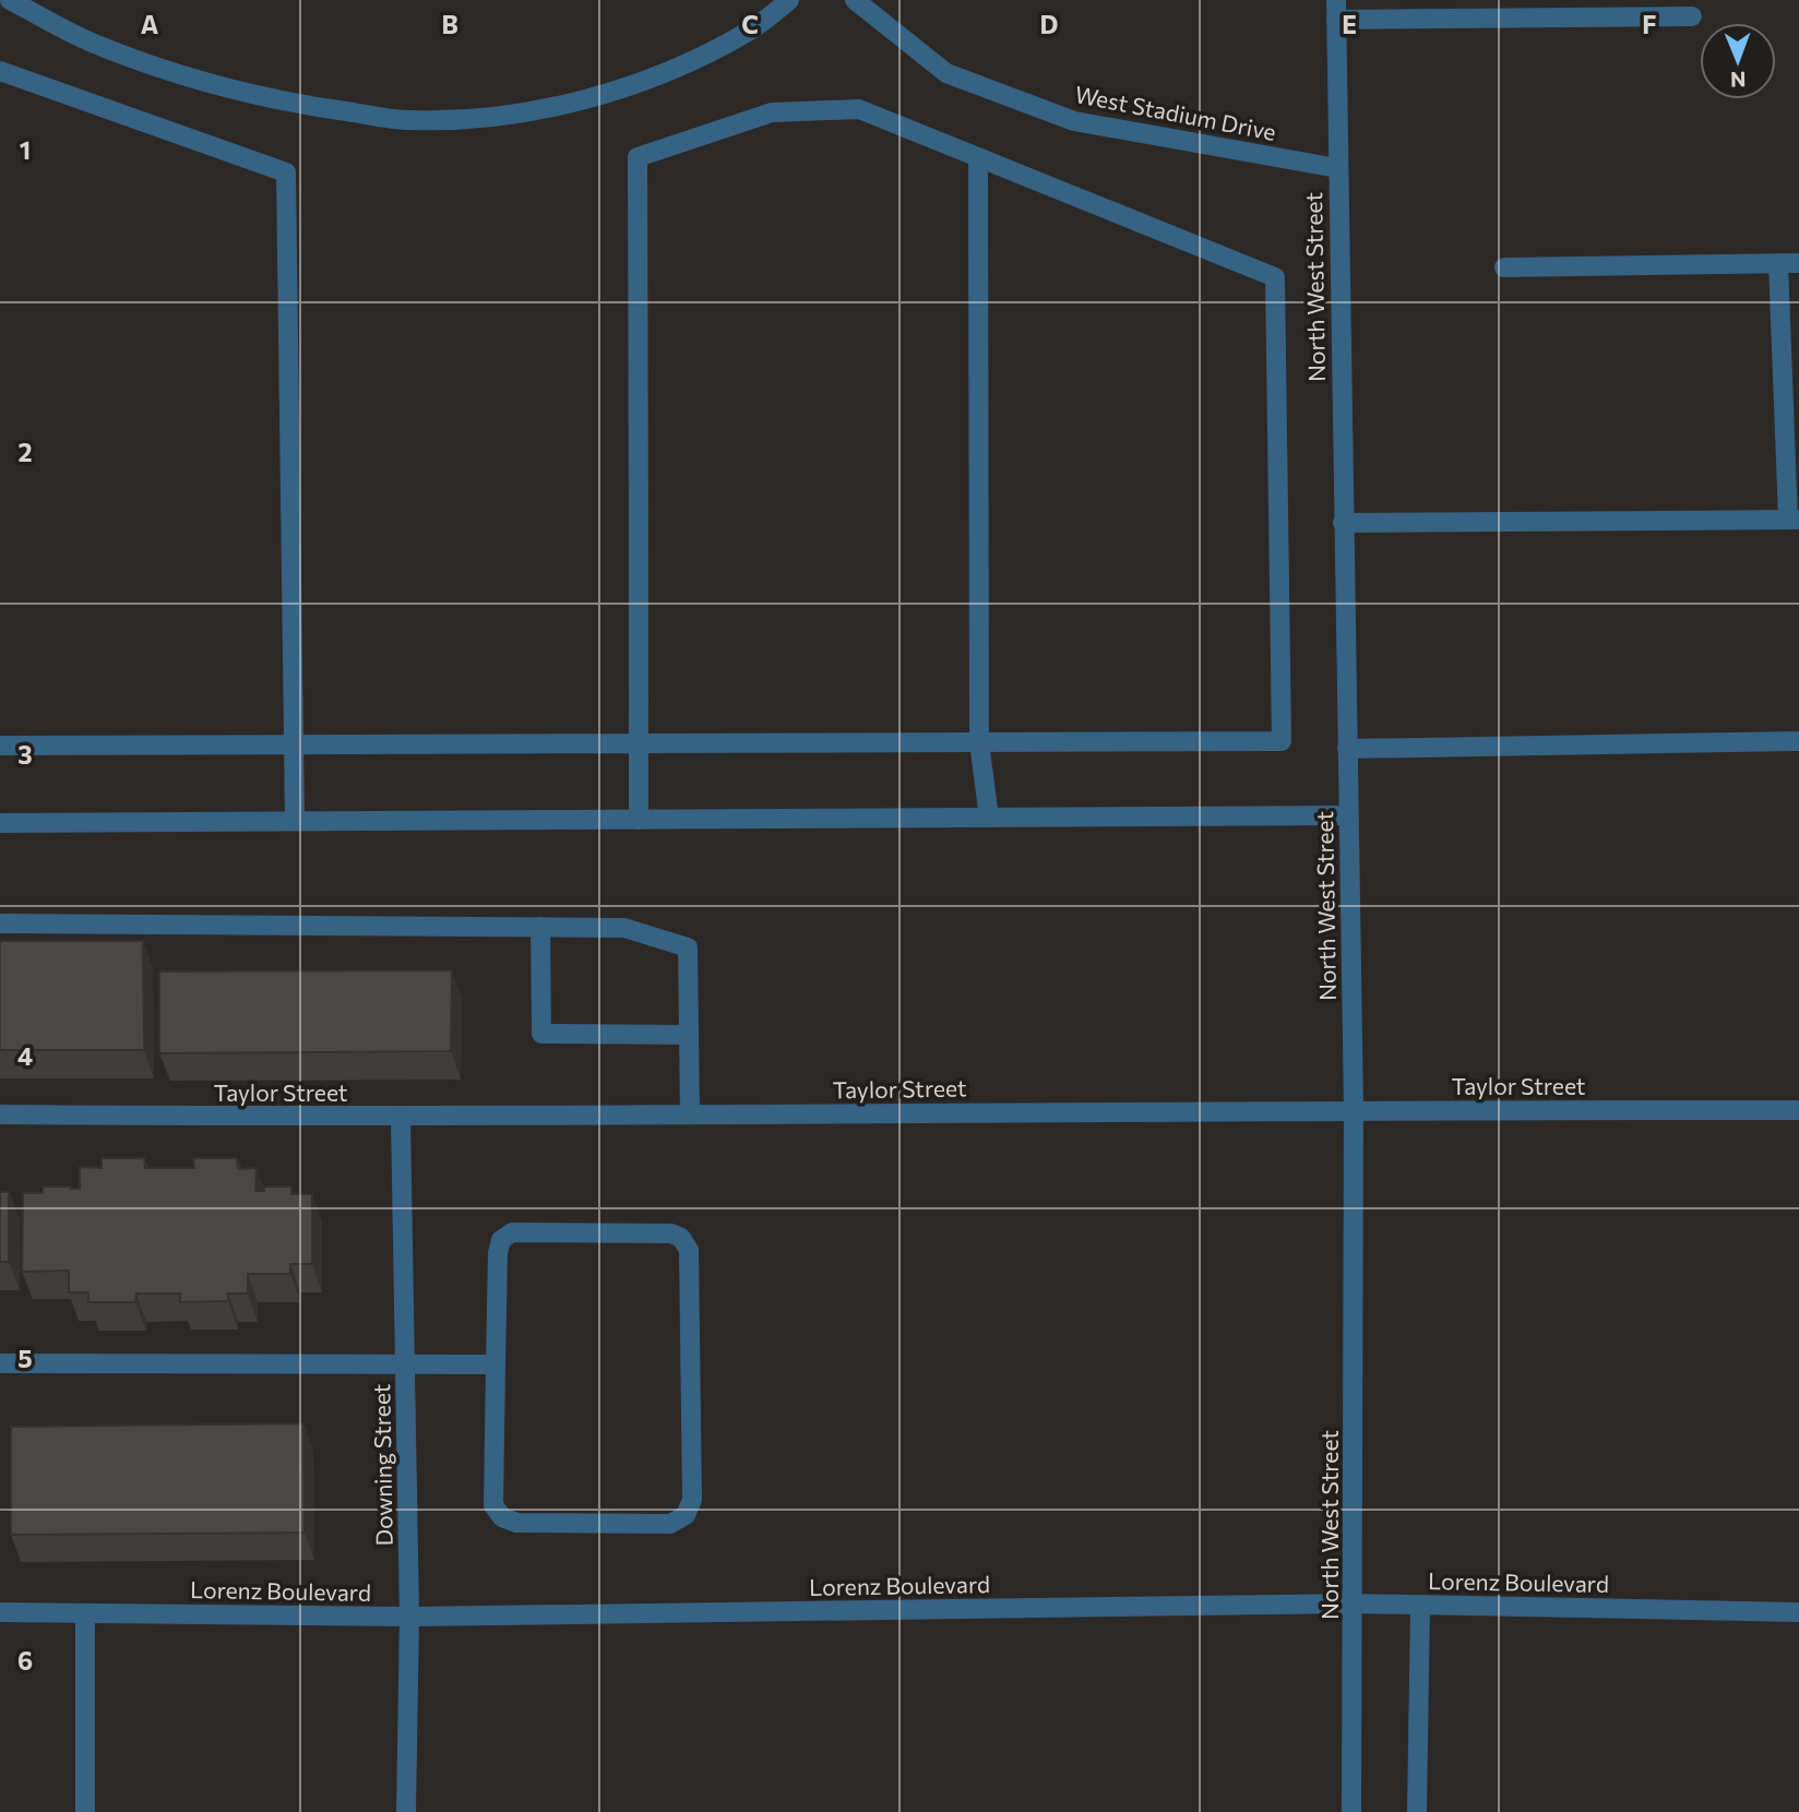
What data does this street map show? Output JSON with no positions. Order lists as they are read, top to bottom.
{
  "streets": {
    "street": [
      "West Stadium Drive",
      "North West Street",
      "Taylor Street",
      "Downing Street",
      "Lorenz Boulevard"
    ]
  },
  "crossings": [
    ["West Stadium Drive", "North West Street"],
    ["North West Street", "Taylor Street"],
    ["North West Street", "Lorenz Boulevard"],
    ["Taylor Street", "Downing Street"],
    ["Downing Street", "Lorenz Boulevard"]
  ],
  "north": "bottom",
  "grid": {
    "columns": [
      "A",
      "B",
      "C",
      "D",
      "E",
      "F"
    ],
    "rows": [
      "1",
      "2",
      "3",
      "4",
      "5",
      "6"
    ]
  }
}
